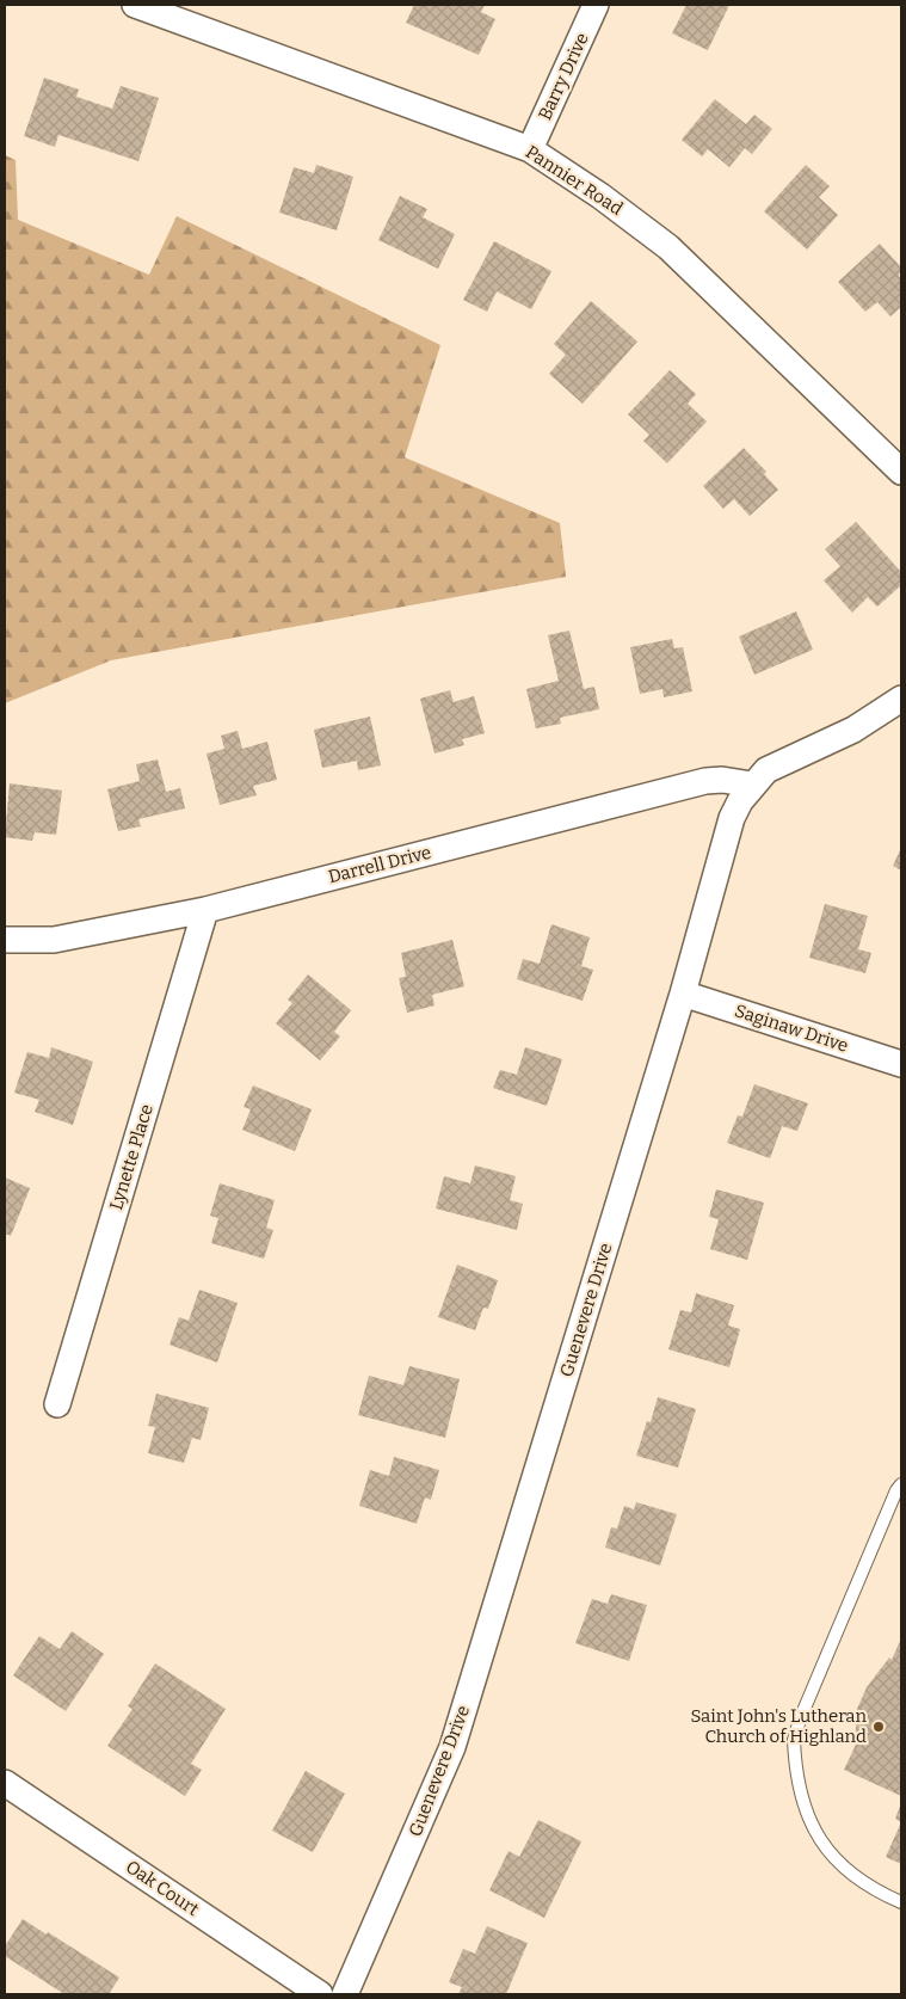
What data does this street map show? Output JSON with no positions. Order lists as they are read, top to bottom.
{
  "streets": {
    "street": [
      "Barry Drive",
      "Pannier Road",
      "Darrell Drive",
      "Saginaw Drive",
      "Lynette Place",
      "Guenevere Drive",
      "Oak Court"
    ]
  },
  "crossings": [
    ["Barry Drive", "Pannier Road"],
    ["Darrell Drive", "Lynette Place"],
    ["Darrell Drive", "Guenevere Drive"],
    ["Saginaw Drive", "Guenevere Drive"]
  ],
  "places": ["Saint John's Lutheran Church of Highland"]
}
